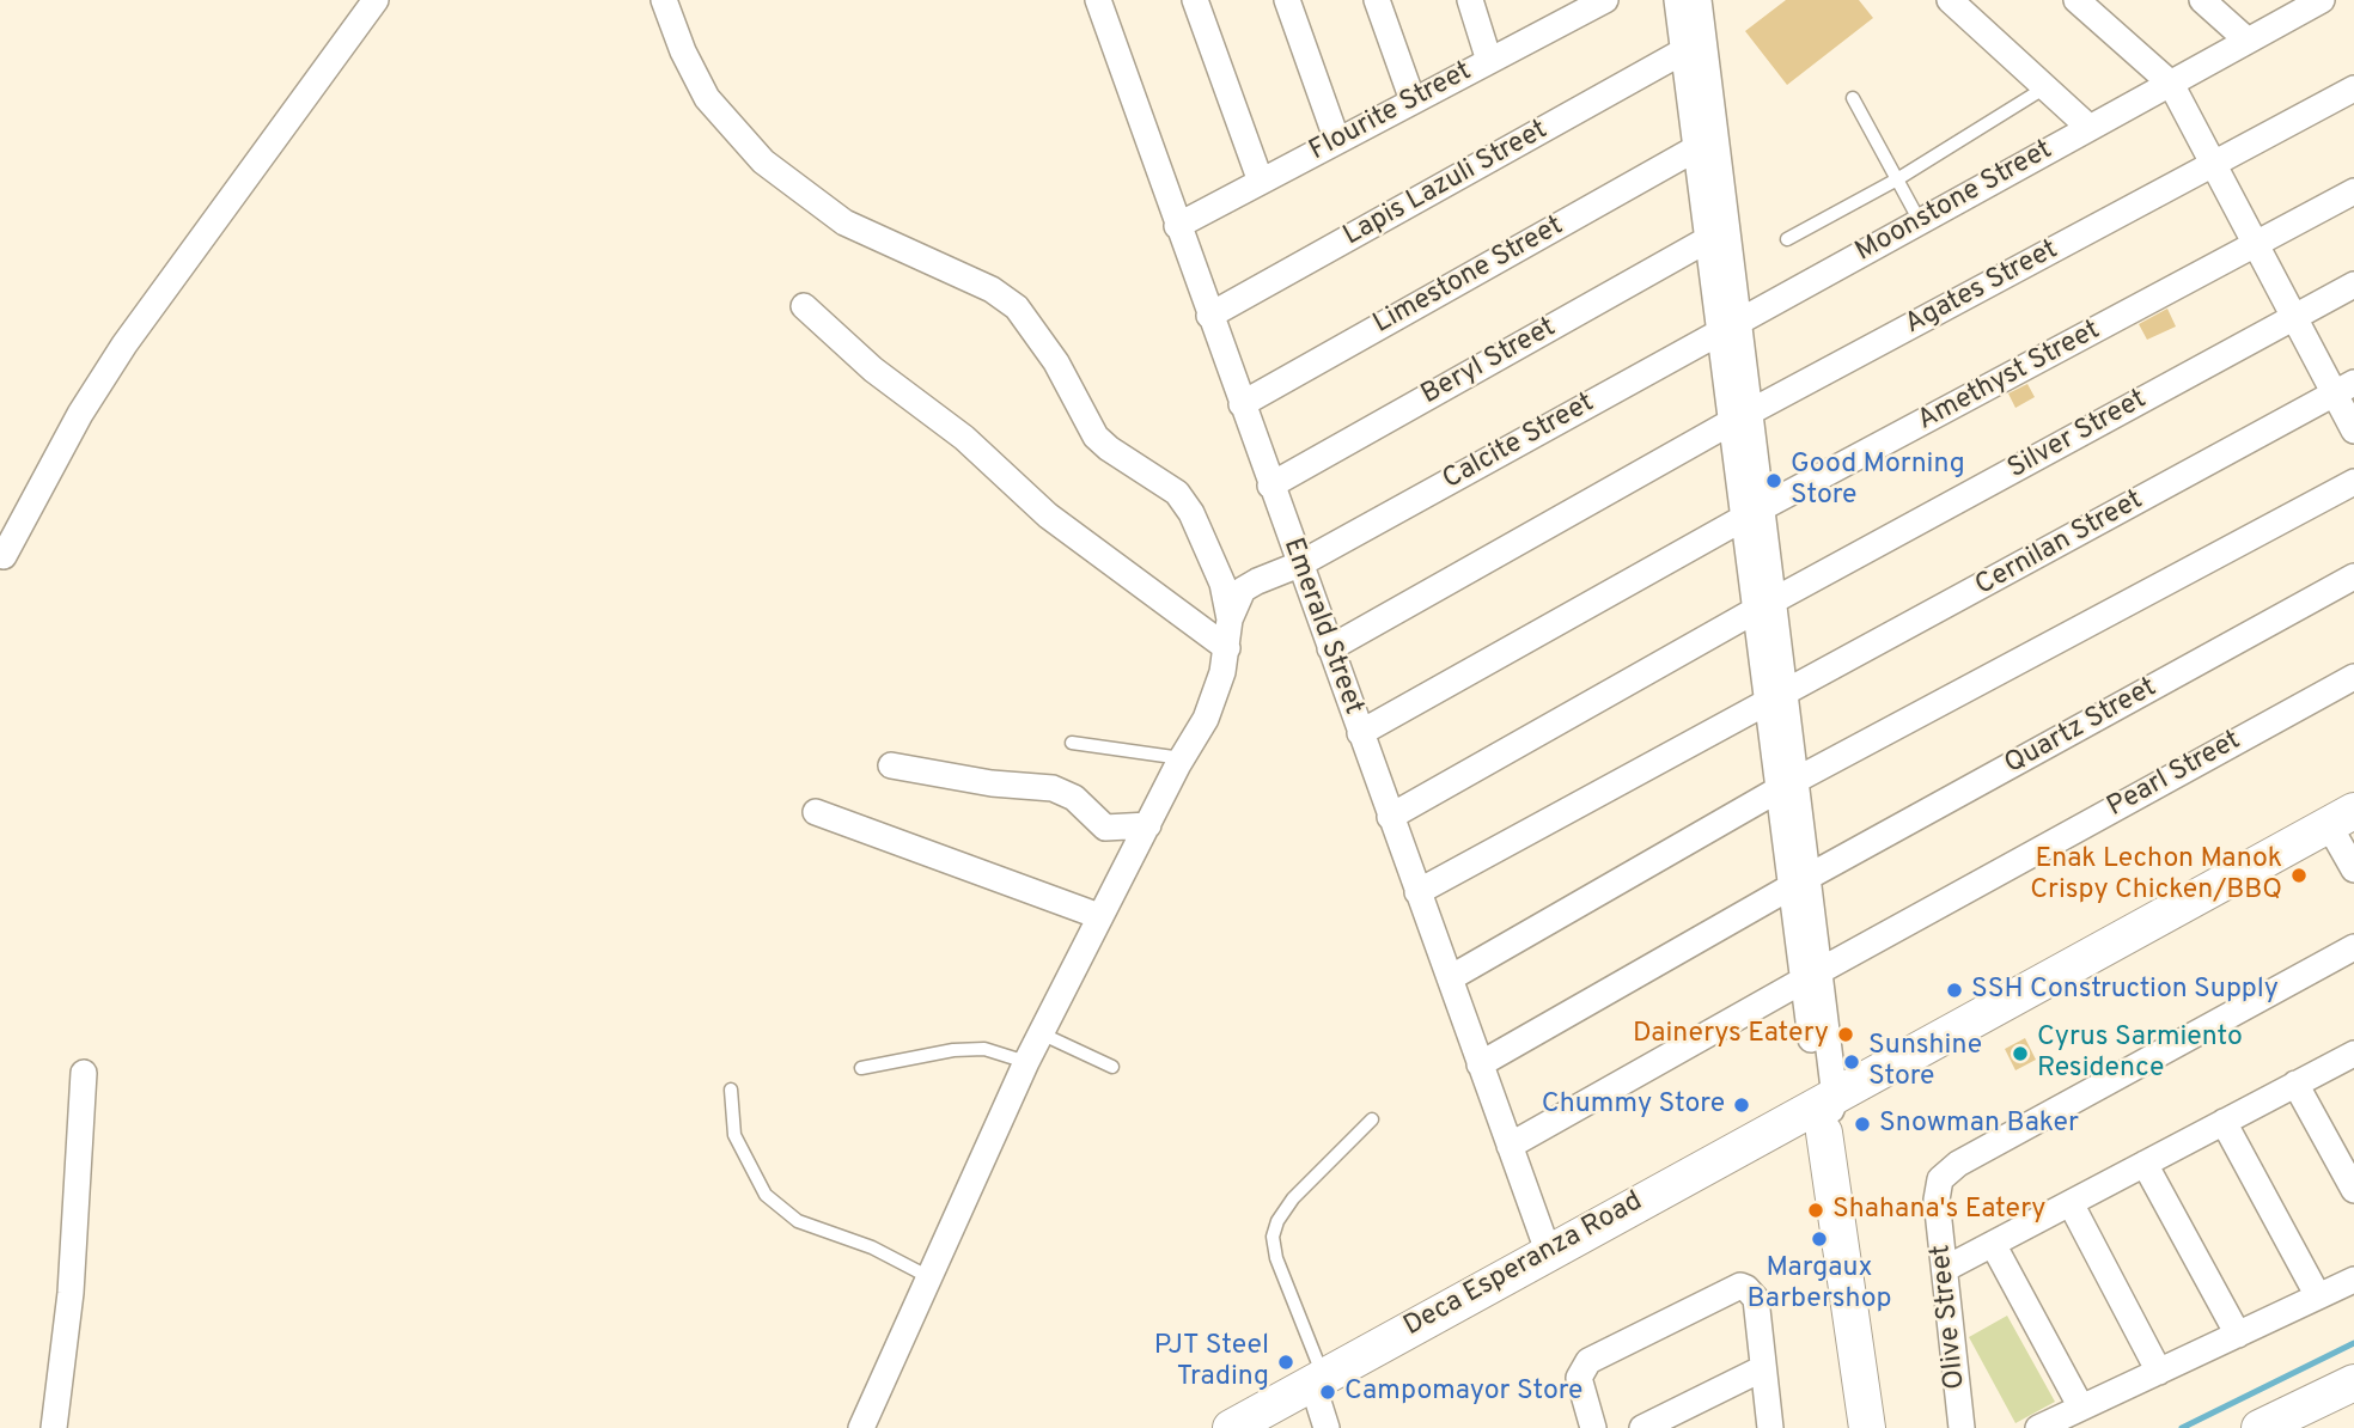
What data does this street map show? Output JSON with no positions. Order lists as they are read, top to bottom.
{
  "streets": {
    "street": [
      "Flourite Street",
      "Lapis Lazuli Street",
      "Moonstone Street",
      "Limestone Street",
      "Agates Street",
      "Beryl Street",
      "Amethyst Street",
      "Silver Street",
      "Calcite Street",
      "Cernilan Street",
      "Emerald Street",
      "Quartz Street",
      "Pearl Street",
      "Deca Esperanza Road",
      "Olive Street"
    ]
  },
  "crossings": [
    ["Flourite Street", "Emerald Street"],
    ["Lapis Lazuli Street", "Emerald Street"],
    ["Moonstone Street", "Calcite Street"],
    ["Limestone Street", "Emerald Street"],
    ["Agates Street", "Emerald Street"],
    ["Beryl Street", "Emerald Street"],
    ["Amethyst Street", "Emerald Street"],
    ["Silver Street", "Emerald Street"],
    ["Calcite Street", "Emerald Street"],
    ["Cernilan Street", "Emerald Street"],
    ["Emerald Street", "Quartz Street"],
    ["Emerald Street", "Pearl Street"],
    ["Emerald Street", "Deca Esperanza Road"]
  ],
  "places": [
    "Good Morning Store",
    "Enak Lechon Manok Crispy Chicken/BBQ",
    "SSH Construction Supply",
    "Dainerys Eatery",
    "Cyrus Sarmiento Residence",
    "Sunshine Store",
    "Chummy Store",
    "Snowman Baker",
    "Shahana's Eatery",
    "Margaux Barbershop",
    "PJT Steel Trading",
    "Campomayor Store"
  ]
}
